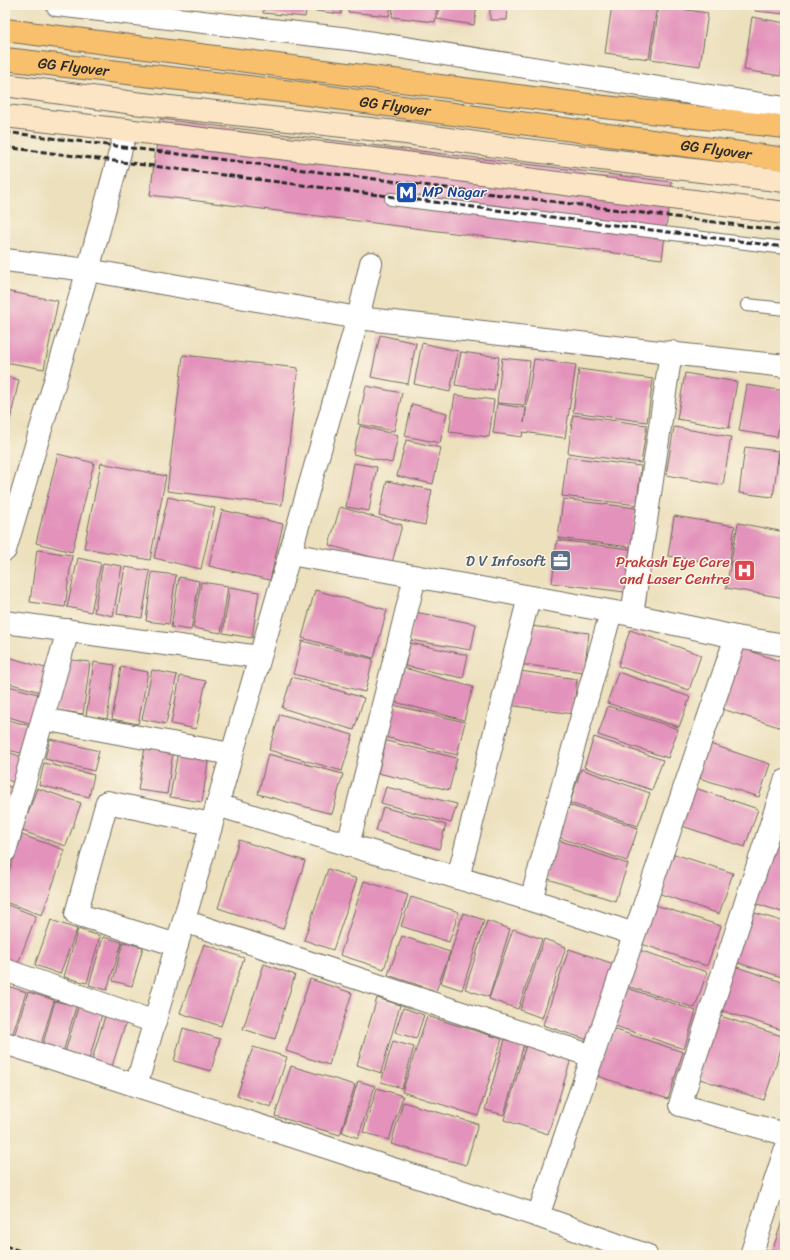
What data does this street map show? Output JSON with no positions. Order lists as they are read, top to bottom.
{
  "streets": {
    "main road": ["GG Flyover"]
  },
  "places": {
    "metro station": ["MP Nagar"],
    "office": ["D V Infosoft"],
    "hospital": ["Prakash Eye Care and Laser Centre"]
  }
}
